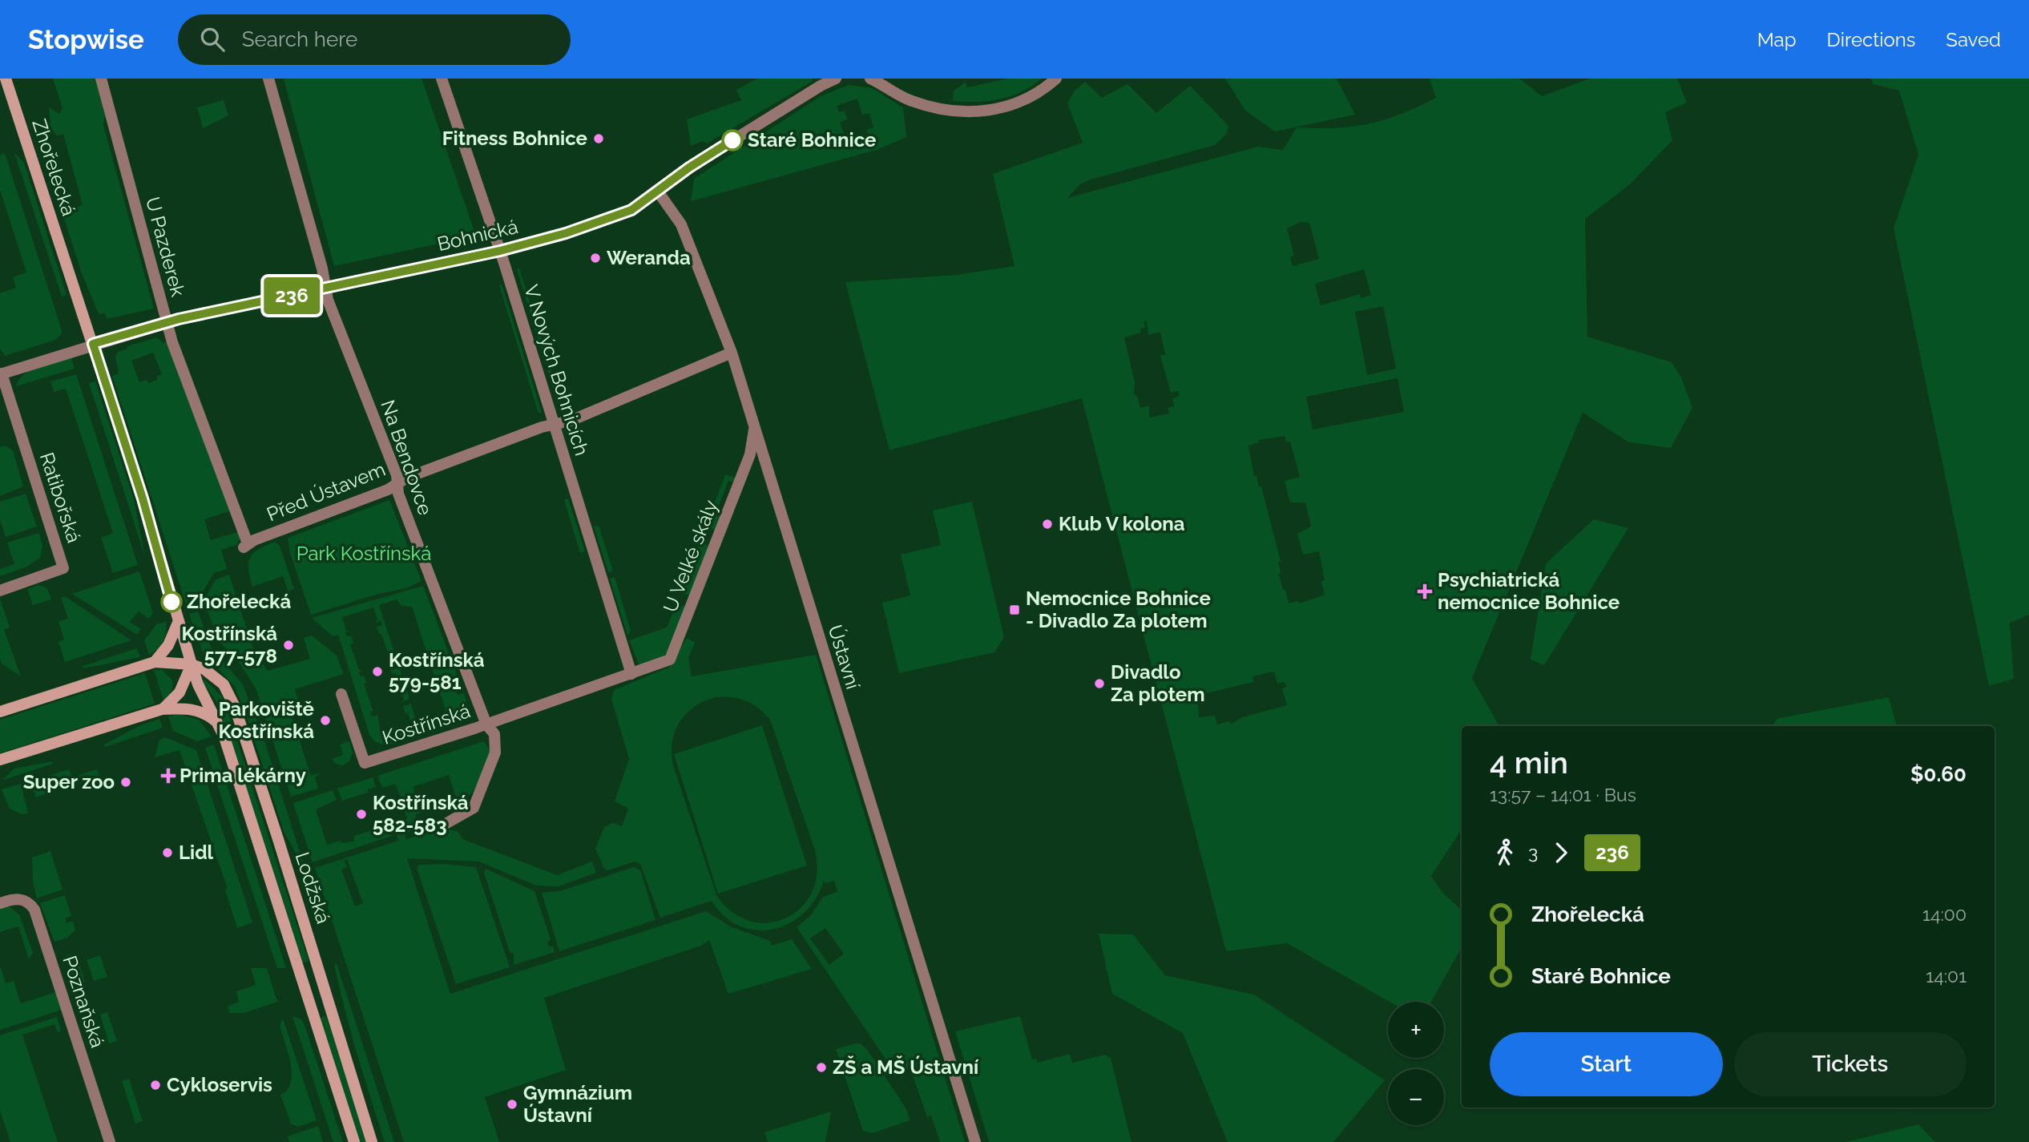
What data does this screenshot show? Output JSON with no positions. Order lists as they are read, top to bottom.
{
  "streets": {
    "street": [
      "Zhořelecká",
      "Bohnická",
      "U Pazderek",
      "V Nových Bohnicích",
      "Na Bendovce",
      "Před Ústavem",
      "Ratibořská",
      "U Velké skály",
      "Ústavní",
      "Kostřínská",
      "Lodžská",
      "Poznaňská"
    ]
  },
  "crossings": [
    ["Zhořelecká", "Bohnická"],
    ["Zhořelecká", "Lodžská"],
    ["Bohnická", "U Pazderek"],
    ["Bohnická", "V Nových Bohnicích"],
    ["Bohnická", "Na Bendovce"],
    ["Bohnická", "Ratibořská"],
    ["Bohnická", "Ústavní"],
    ["U Pazderek", "Před Ústavem"],
    ["V Nových Bohnicích", "Před Ústavem"],
    ["V Nových Bohnicích", "U Velké skály"],
    ["V Nových Bohnicích", "Kostřínská"],
    ["Na Bendovce", "Před Ústavem"],
    ["Na Bendovce", "Kostřínská"],
    ["Před Ústavem", "Ústavní"],
    ["U Velké skály", "Ústavní"],
    ["U Velké skály", "Kostřínská"]
  ],
  "parks": ["Park Kostřínská"],
  "places": {
    "other": [
      "Fitness Bohnice",
      "Staré Bohnice",
      "Weranda",
      "Klub V kolona",
      "Zhořelecká",
      "Kostřínská 577-578",
      "Kostřínská 579-581",
      "Divadlo Za plotem",
      "Parkoviště Kostřínská",
      "Super zoo",
      "Kostřínská 582-583",
      "Lidl",
      "ZŠ a MŠ Ústavní",
      "Cykloservis",
      "Gymnázium Ústavní"
    ],
    "health": ["Psychiatrická nemocnice Bohnice", "Prima lékárny"],
    "transit": ["Nemocnice Bohnice - Divadlo Za plotem"]
  },
  "lines": ["bus line 236"],
  "page": {
    "header": "Stopwise",
    "search": "Search here",
    "nav": ["Map", "Directions", "Saved"],
    "on_map": "236",
    "heading": ["4 min", "13:57 – 14:01 · Bus", "$0.60"],
    "legs": ["3", "236"],
    "list": [
      {
        "name": "Zhořelecká",
        "value": "14:00"
      },
      {
        "name": "Staré Bohnice",
        "value": "14:01"
      }
    ],
    "map_buttons": ["+", "−"],
    "buttons": ["Start", "Tickets"]
  }
}
